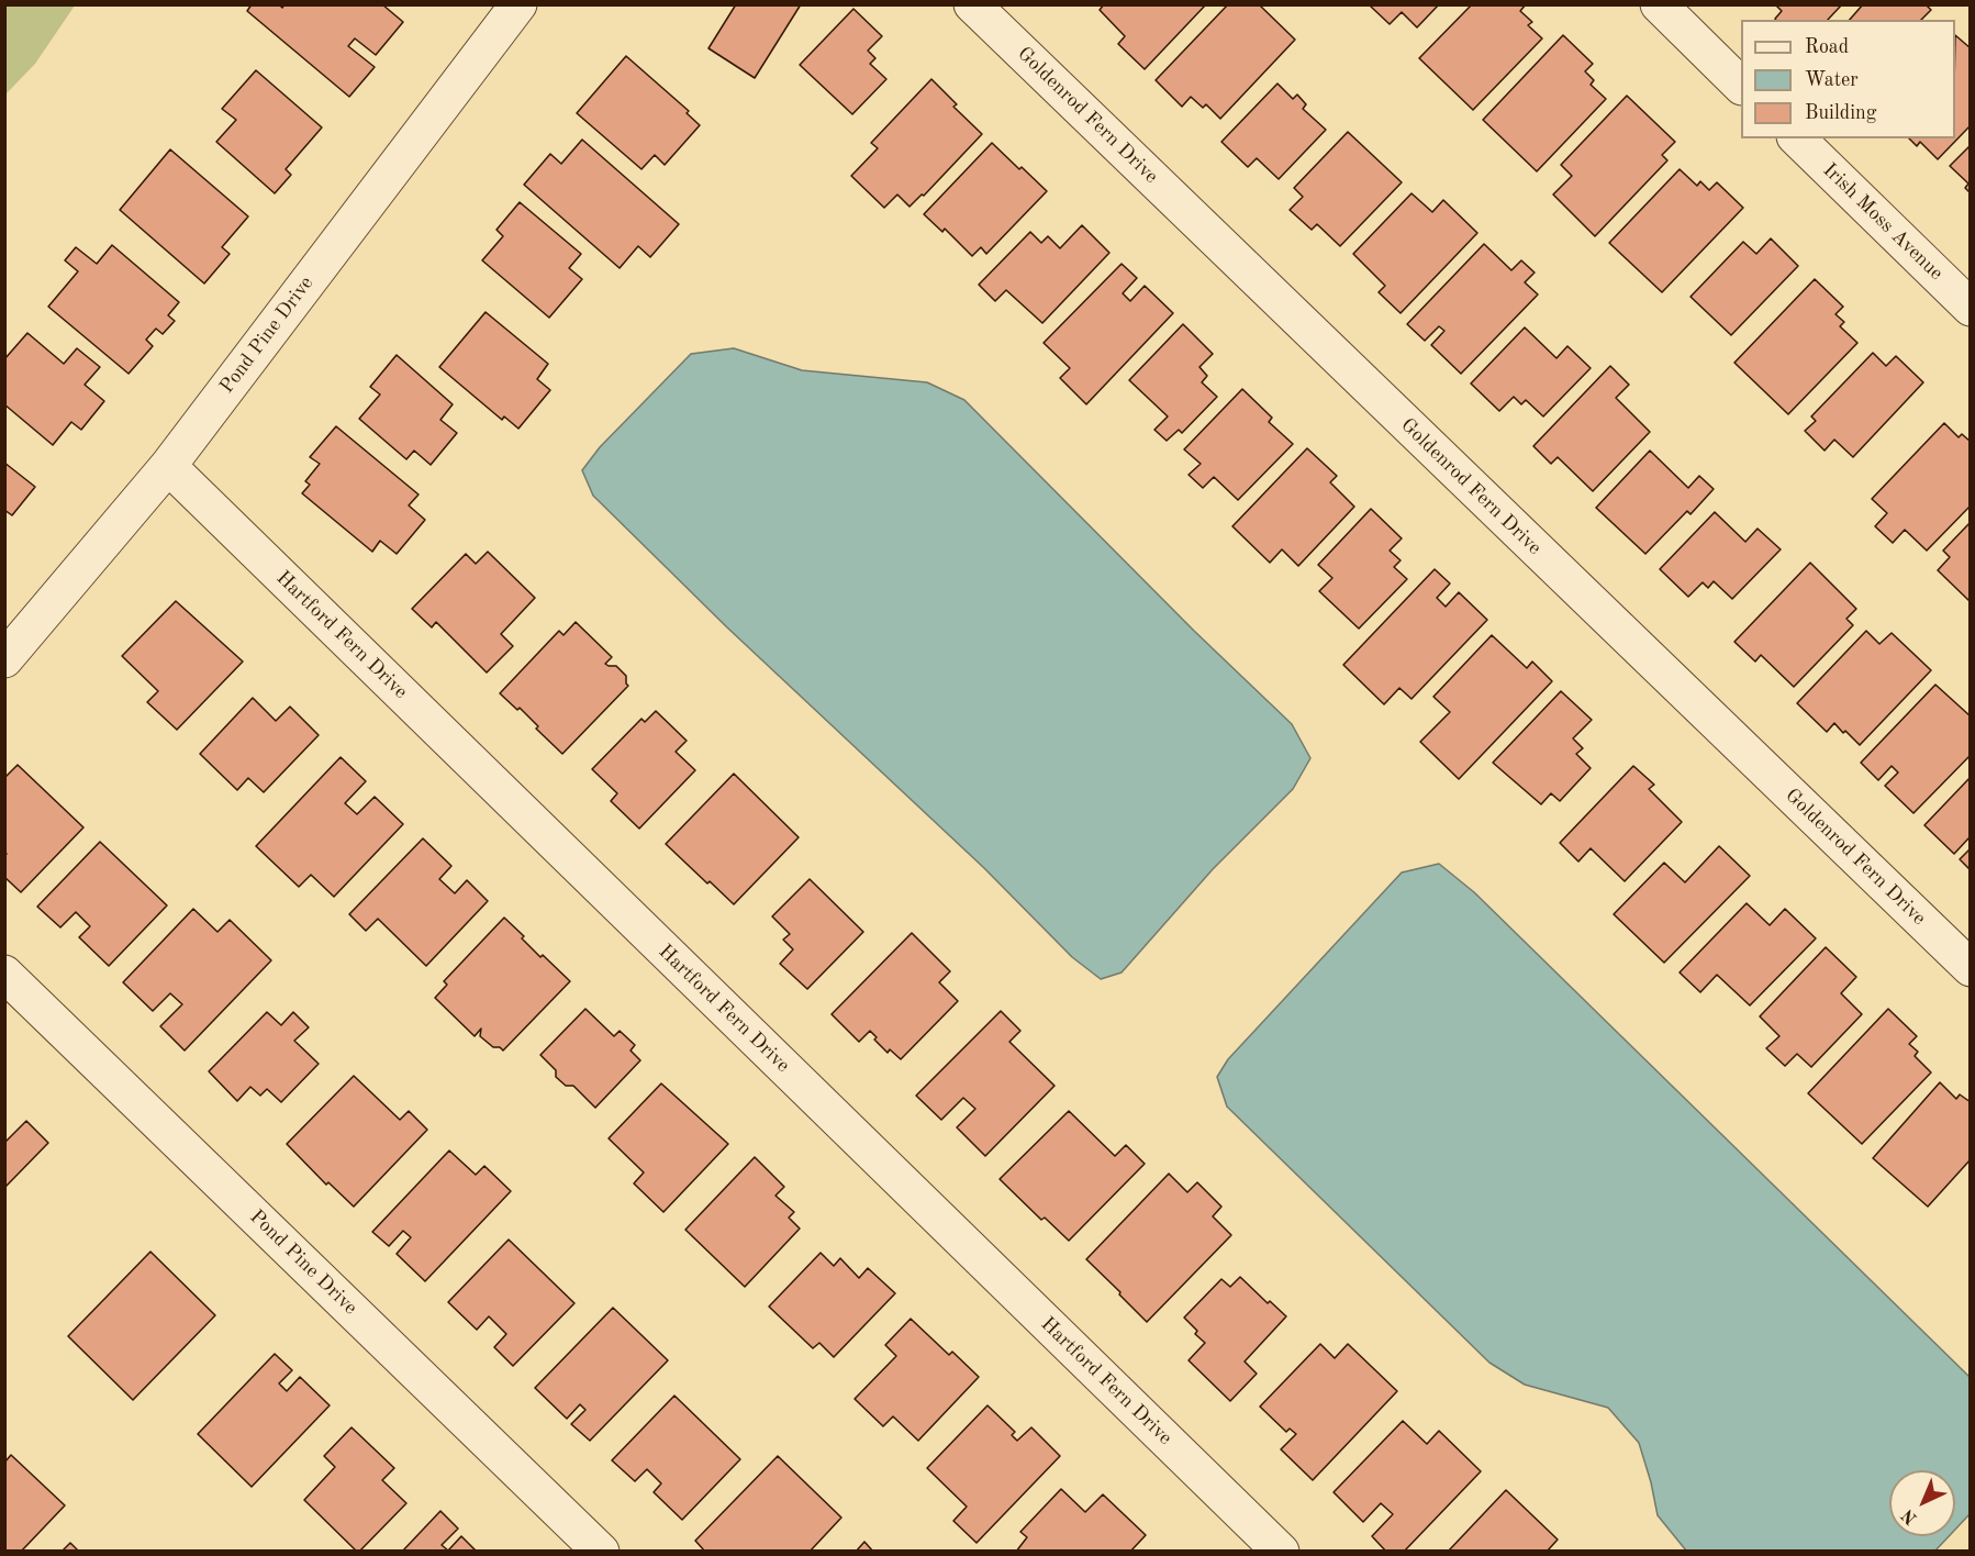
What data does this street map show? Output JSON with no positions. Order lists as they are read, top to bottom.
{
  "streets": {
    "street": [
      "Goldenrod Fern Drive",
      "Irish Moss Avenue",
      "Pond Pine Drive",
      "Hartford Fern Drive"
    ]
  },
  "crossings": [
    ["Pond Pine Drive", "Hartford Fern Drive"]
  ],
  "legend": ["Road", "Water", "Building"],
  "north": "bottom left"
}
